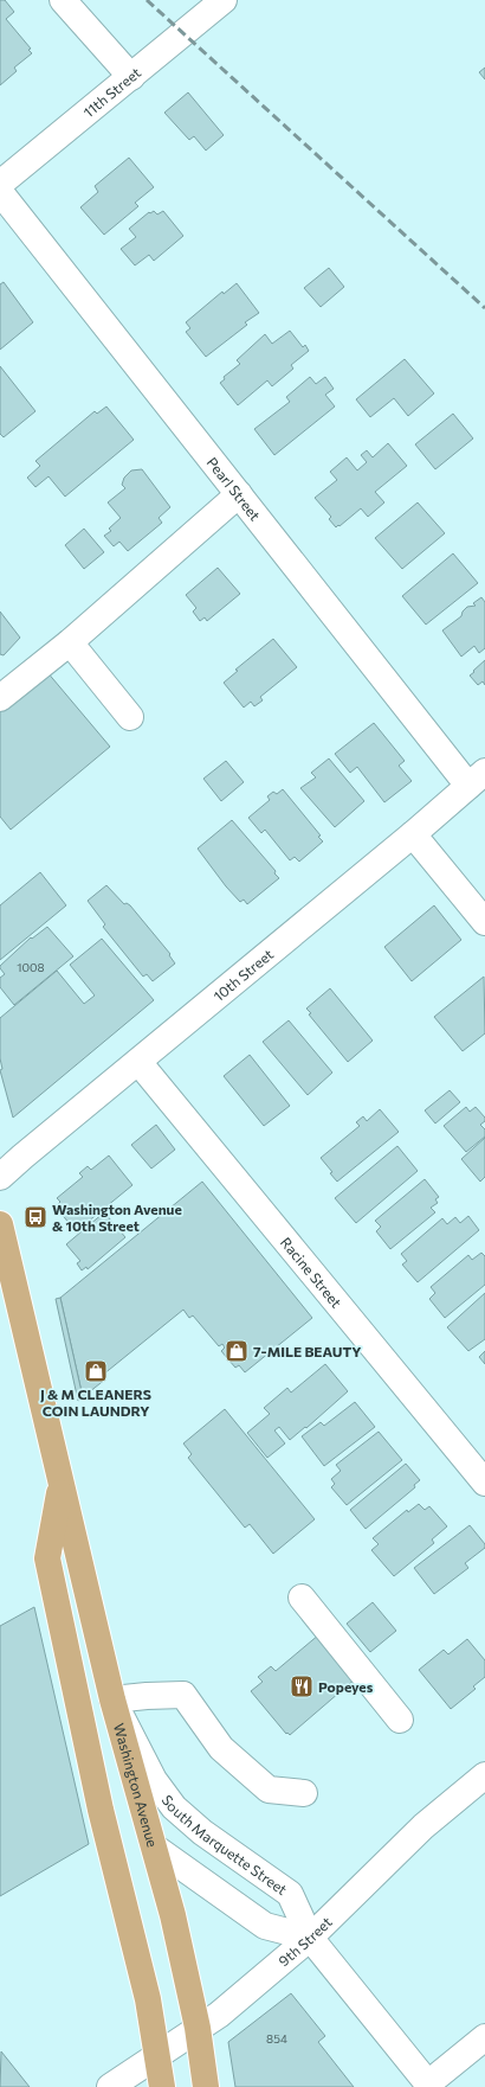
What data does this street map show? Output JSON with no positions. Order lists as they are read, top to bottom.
{
  "streets": {
    "main road": ["Washington Avenue"],
    "street": [
      "11th Street",
      "Pearl Street",
      "10th Street",
      "Racine Street",
      "South Marquette Street",
      "9th Street"
    ]
  },
  "crossings": [
    ["Pearl Street", "10th Street"],
    ["10th Street", "Racine Street"],
    ["Washington Avenue", "South Marquette Street"],
    ["Washington Avenue", "9th Street"],
    ["South Marquette Street", "9th Street"]
  ],
  "places": {
    "bus stop": ["Washington Avenue & 10th Street"],
    "shop": ["7-MILE BEAUTY", "J & M CLEANERS COIN LAUNDRY"],
    "restaurant": ["Popeyes"]
  },
  "house_numbers": ["1008", "854"]
}
